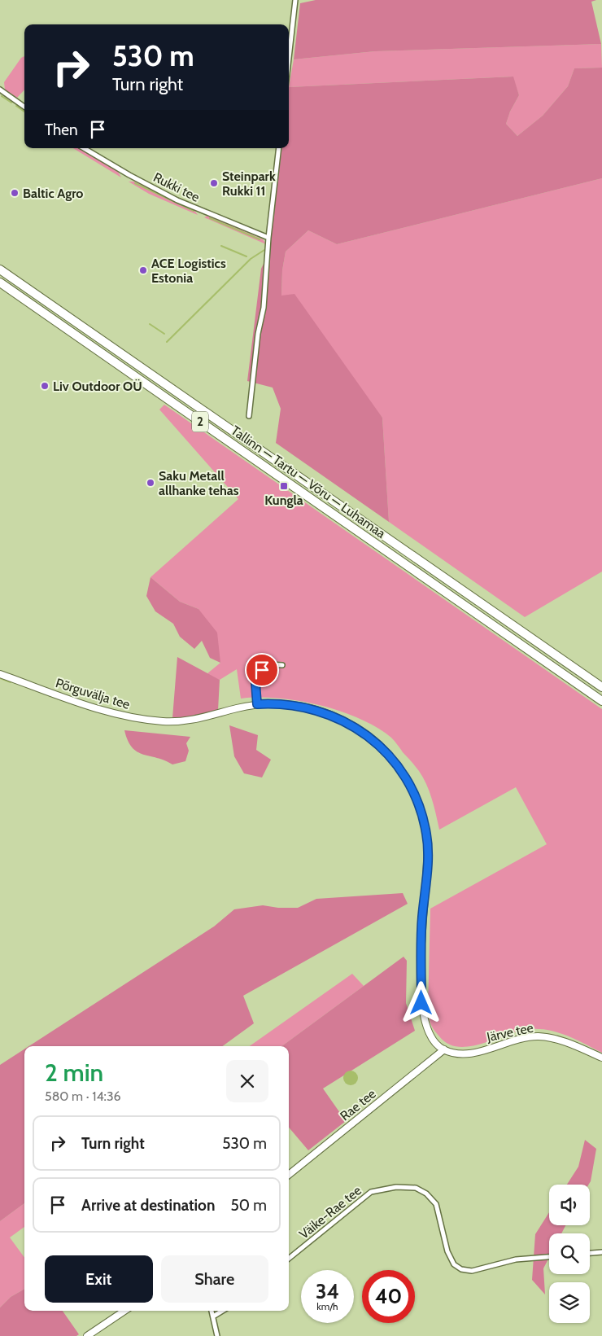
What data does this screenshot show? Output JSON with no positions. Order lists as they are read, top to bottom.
{
  "streets": {
    "highway": ["2", "Tallinn — Tartu — Võru — Luhamaa"],
    "street": [
      "Rukki tee",
      "Põrguvälja tee",
      "Järve tee",
      "Rae tee",
      "Väike-Rae tee"
    ]
  },
  "crossings": [
    ["Põrguvälja tee", "Järve tee"],
    ["Põrguvälja tee", "Rae tee"],
    ["Järve tee", "Rae tee"]
  ],
  "places": {
    "other": [
      "Steinpark Rukki 11",
      "Baltic Agro",
      "ACE Logistics Estonia",
      "Liv Outdoor OÜ",
      "Saku Metall allhanke tehas"
    ],
    "transit": ["Kungla"]
  },
  "page": {
    "turn": ["530 m", "Turn right"],
    "then": "Then",
    "heading": ["2 min", "580 m · 14:36"],
    "list": [
      {
        "name": "Turn right",
        "value": "530 m"
      },
      {
        "name": "Arrive at destination",
        "value": "50 m"
      }
    ],
    "buttons": ["Exit", "Share"],
    "speed": "34 km/h",
    "limit": "40"
  }
}
